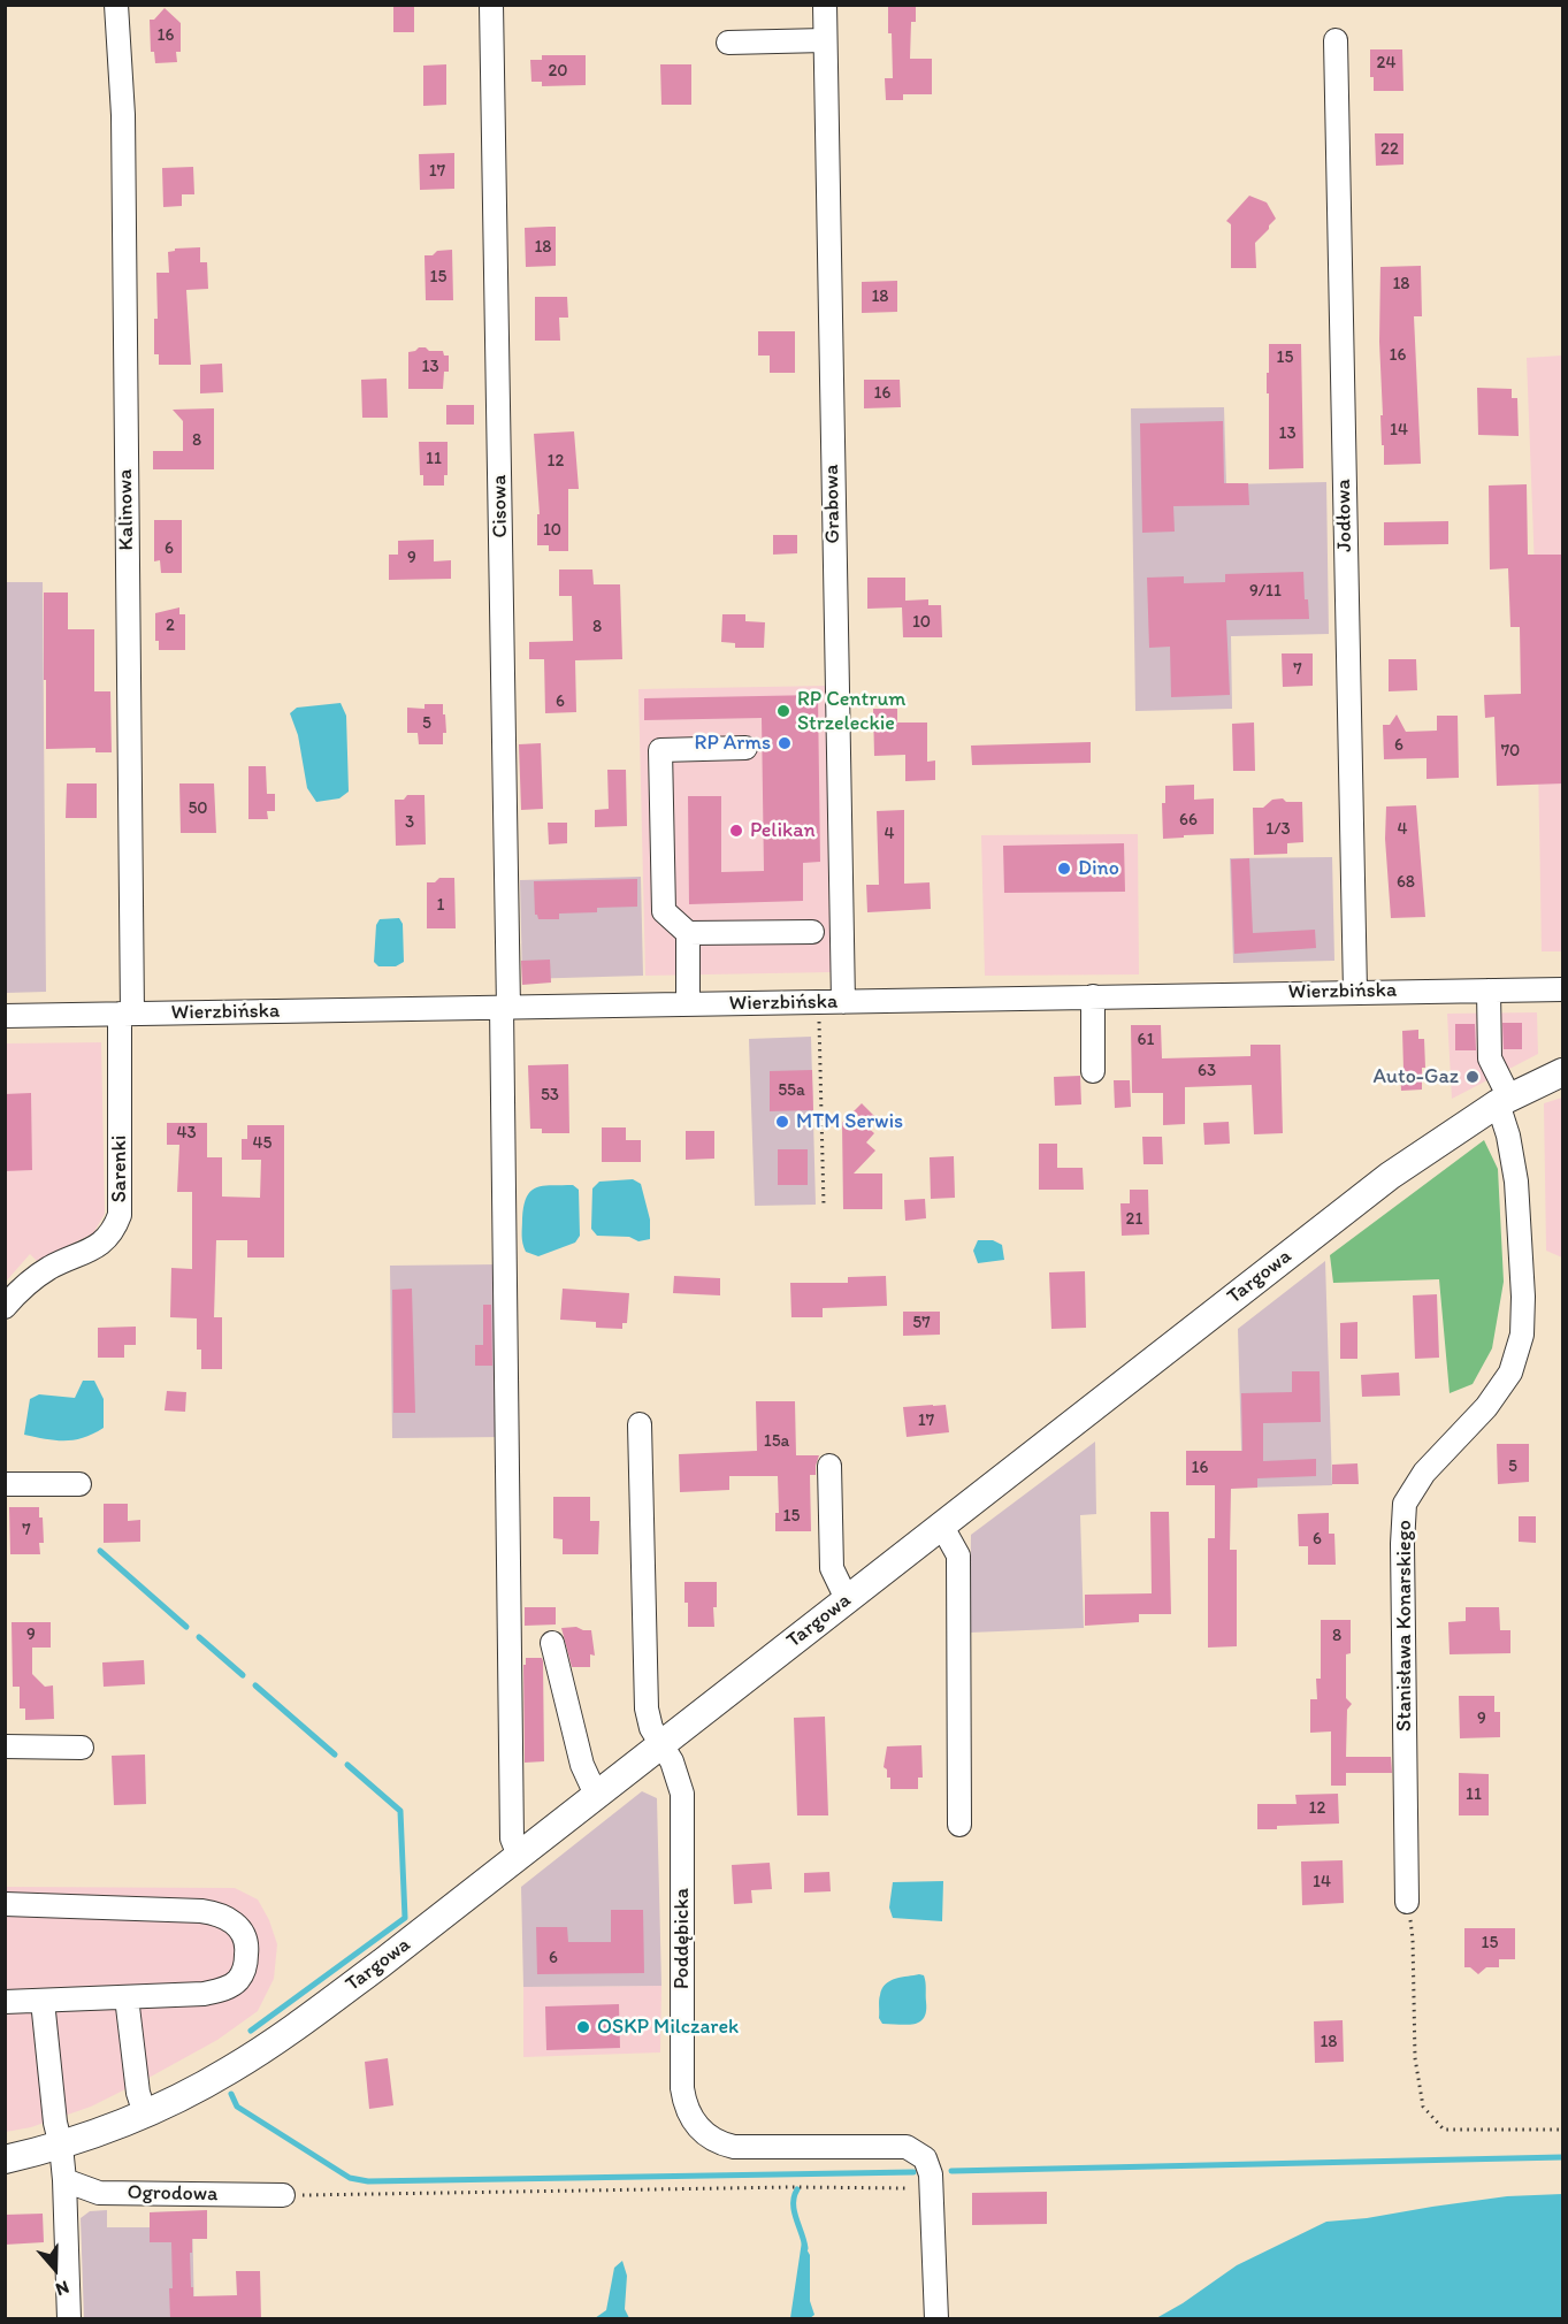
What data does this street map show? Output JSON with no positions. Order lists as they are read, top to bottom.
{
  "streets": {
    "main road": ["Targowa"],
    "street": [
      "Grabowa",
      "Cisowa",
      "Kalinowa",
      "Jodłowa",
      "Wierzbińska",
      "Sarenki",
      "Stanisława Konarskiego",
      "Poddębicka",
      "Ogrodowa"
    ]
  },
  "crossings": [
    ["Grabowa", "Wierzbińska"],
    ["Cisowa", "Wierzbińska"],
    ["Cisowa", "Targowa"],
    ["Kalinowa", "Wierzbińska"],
    ["Kalinowa", "Sarenki"],
    ["Jodłowa", "Wierzbińska"],
    ["Wierzbińska", "Sarenki"],
    ["Wierzbińska", "Stanisława Konarskiego"],
    ["Targowa", "Stanisława Konarskiego"],
    ["Targowa", "Poddębicka"]
  ],
  "places": [
    "RP Centrum Strzeleckie",
    "RP Arms",
    "Pelikan",
    "Dino",
    "Auto-Gaz",
    "MTM Serwis",
    "OSKP Milczarek"
  ],
  "house_numbers": [
    "16",
    "24",
    "20",
    "22",
    "17",
    "18",
    "15",
    "18",
    "18",
    "16",
    "15",
    "13",
    "16",
    "14",
    "13",
    "8",
    "11",
    "12",
    "10",
    "6",
    "9",
    "9/11",
    "10",
    "2",
    "8",
    "7",
    "6",
    "5",
    "6",
    "70",
    "50",
    "66",
    "3",
    "1/3",
    "4",
    "4",
    "68",
    "1",
    "61",
    "63",
    "55a",
    "53",
    "43",
    "45",
    "21",
    "57",
    "17",
    "15a",
    "5",
    "16",
    "15",
    "7",
    "6",
    "9",
    "8",
    "9",
    "11",
    "12",
    "14",
    "15",
    "6",
    "18"
  ],
  "north": "bottom"
}
